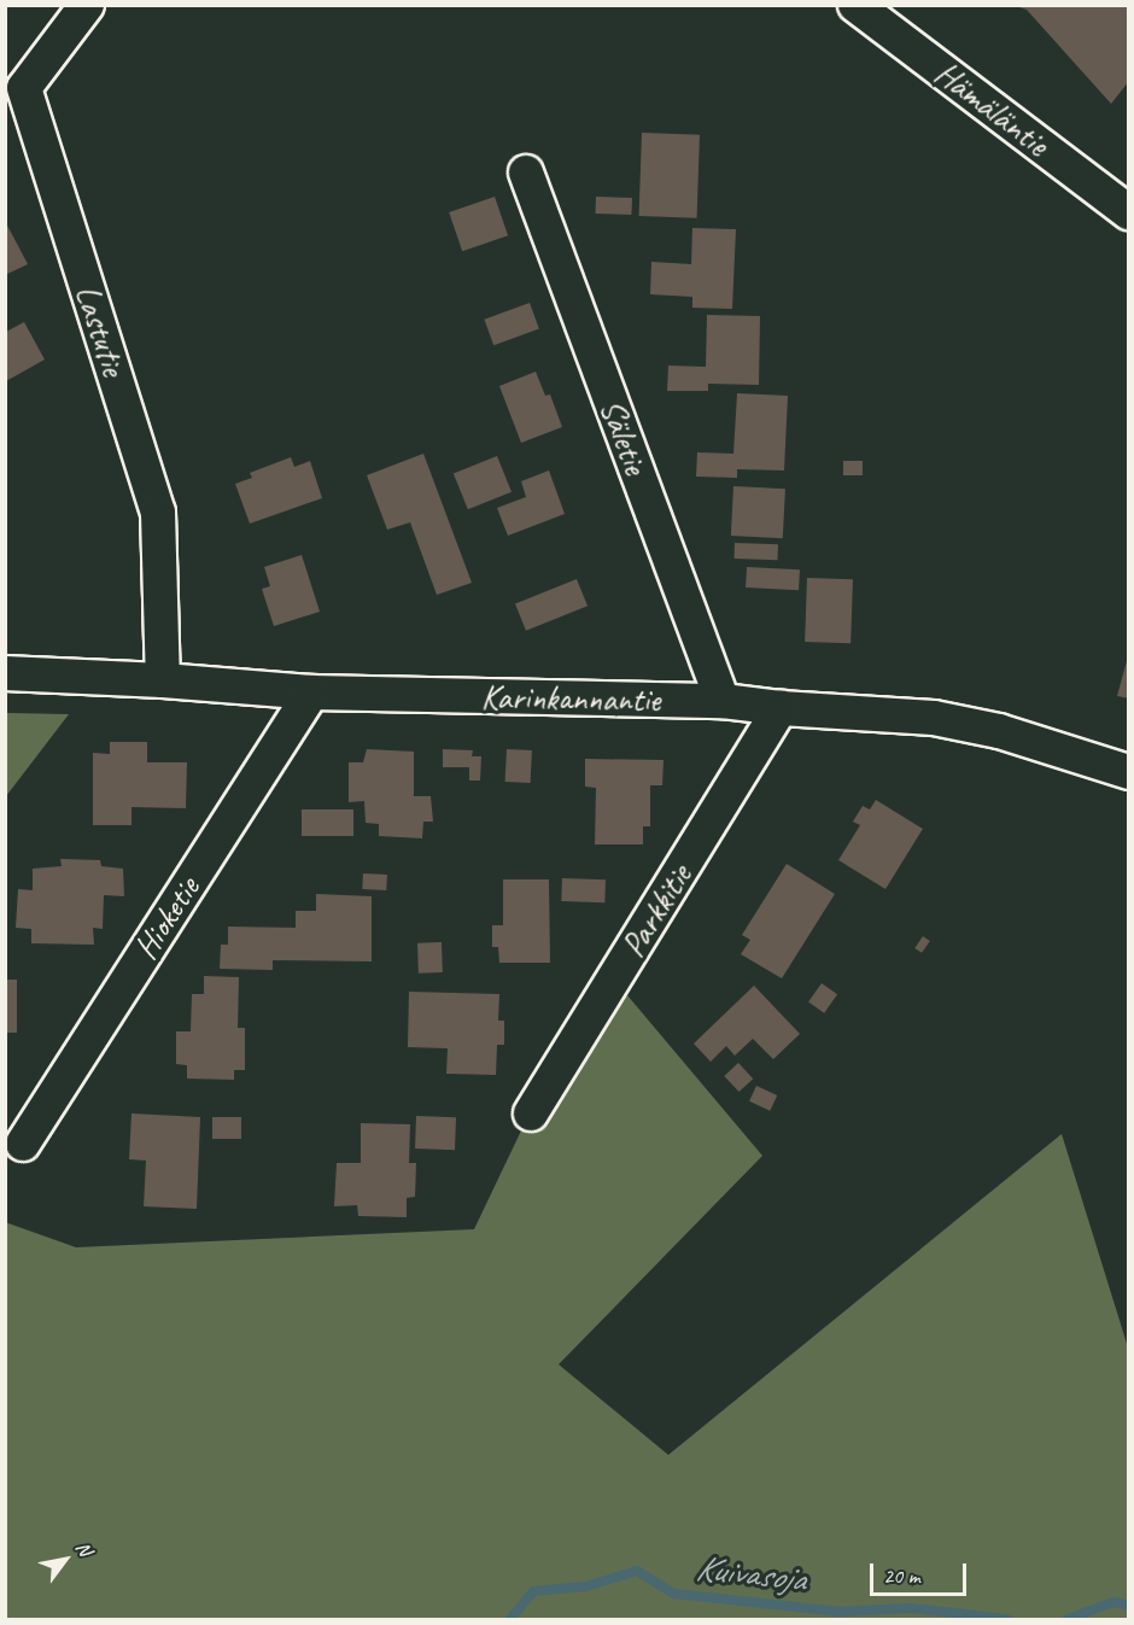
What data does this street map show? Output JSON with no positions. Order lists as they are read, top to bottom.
{
  "streets": {
    "street": [
      "Hämäläntie",
      "Lastutie",
      "Säletie",
      "Karinkannantie",
      "Parkkitie",
      "Hioketie"
    ]
  },
  "crossings": [
    ["Lastutie", "Karinkannantie"],
    ["Säletie", "Karinkannantie"],
    ["Karinkannantie", "Parkkitie"],
    ["Karinkannantie", "Hioketie"]
  ],
  "water": ["Kuivasoja"],
  "scale_bar": "20 m",
  "north": "top right"
}
